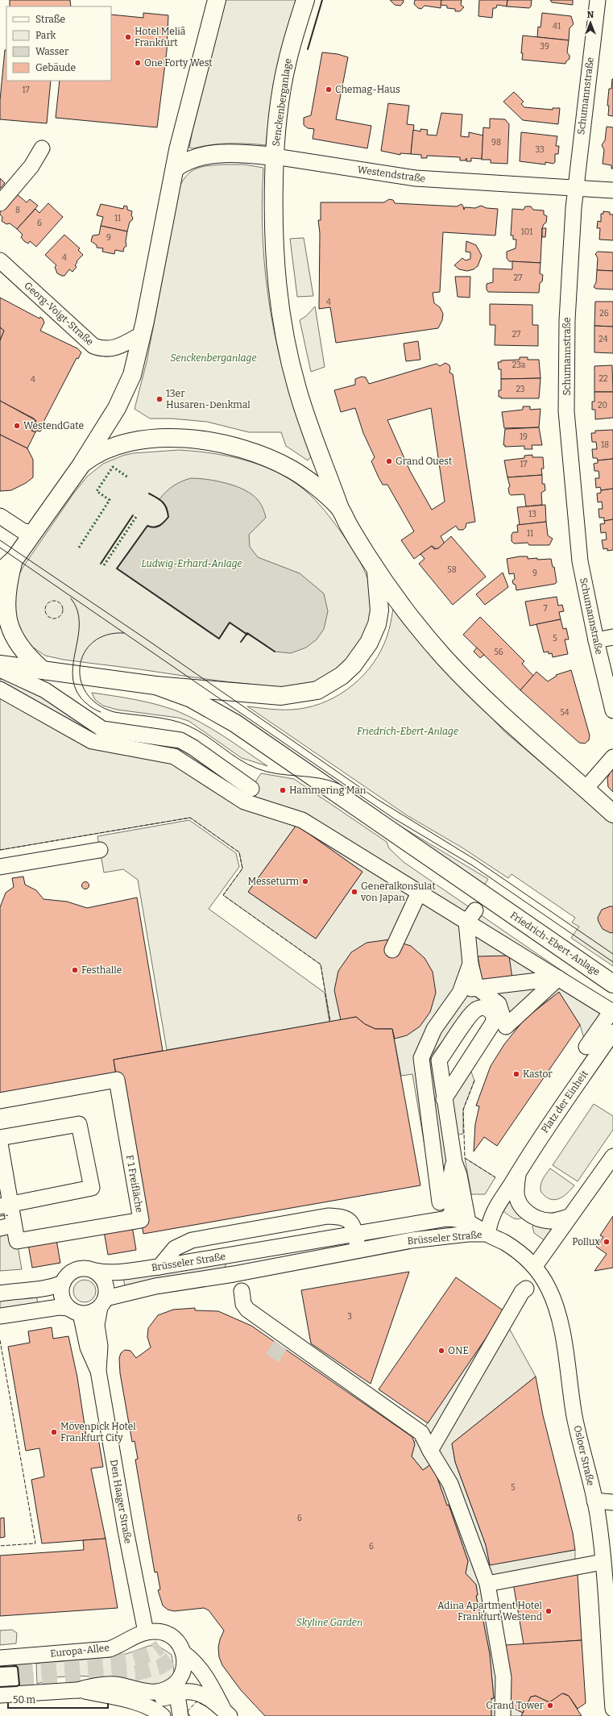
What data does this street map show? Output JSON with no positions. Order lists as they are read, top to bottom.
{
  "streets": {
    "main road": ["Senckenberganlage", "Westendstraße", "Friedrich-Ebert-Anlage"],
    "street": [
      "Schumannstraße",
      "Georg-Voigt-Straße",
      "Platz der Einheit",
      "F 1 Freifläche",
      "Brüsseler Straße",
      "Osloer Straße",
      "Den Haager Straße",
      "Europa-Allee"
    ]
  },
  "crossings": [
    ["Schumannstraße", "Westendstraße"],
    ["Senckenberganlage", "Westendstraße"],
    ["Platz der Einheit", "Brüsseler Straße"],
    ["Platz der Einheit", "Osloer Straße"],
    ["Brüsseler Straße", "Osloer Straße"],
    ["Brüsseler Straße", "Den Haager Straße"],
    ["Den Haager Straße", "Europa-Allee"]
  ],
  "parks": [
    "Senckenberganlage",
    "Ludwig-Erhard-Anlage",
    "Friedrich-Ebert-Anlage",
    "Skyline Garden"
  ],
  "places": [
    "Hotel Meliã Frankfurt",
    "One Forty West",
    "Chemag-Haus",
    "13er Husaren-Denkmal",
    "WestendGate",
    "Grand Ouest",
    "Hammering Man",
    "Messeturm",
    "Generalkonsulat von Japan",
    "Festhalle",
    "Kastor",
    "Pollux",
    "ONE",
    "Mövenpick Hotel Frankfurt City",
    "Adina Apartment Hotel Frankfurt Westend",
    "Grand Tower"
  ],
  "house_numbers": [
    "41",
    "39",
    "17",
    "98",
    "33",
    "8",
    "11",
    "6",
    "101",
    "9",
    "4",
    "27",
    "4",
    "26",
    "27",
    "24",
    "23a",
    "22",
    "4",
    "23",
    "20",
    "19",
    "18",
    "17",
    "13",
    "11",
    "58",
    "9",
    "7",
    "5",
    "56",
    "54",
    "3",
    "5",
    "6",
    "6"
  ],
  "legend": [
    "Straße",
    "Park",
    "Wasser",
    "Gebäude"
  ],
  "scale_bar": "50 m",
  "north": "top"
}
